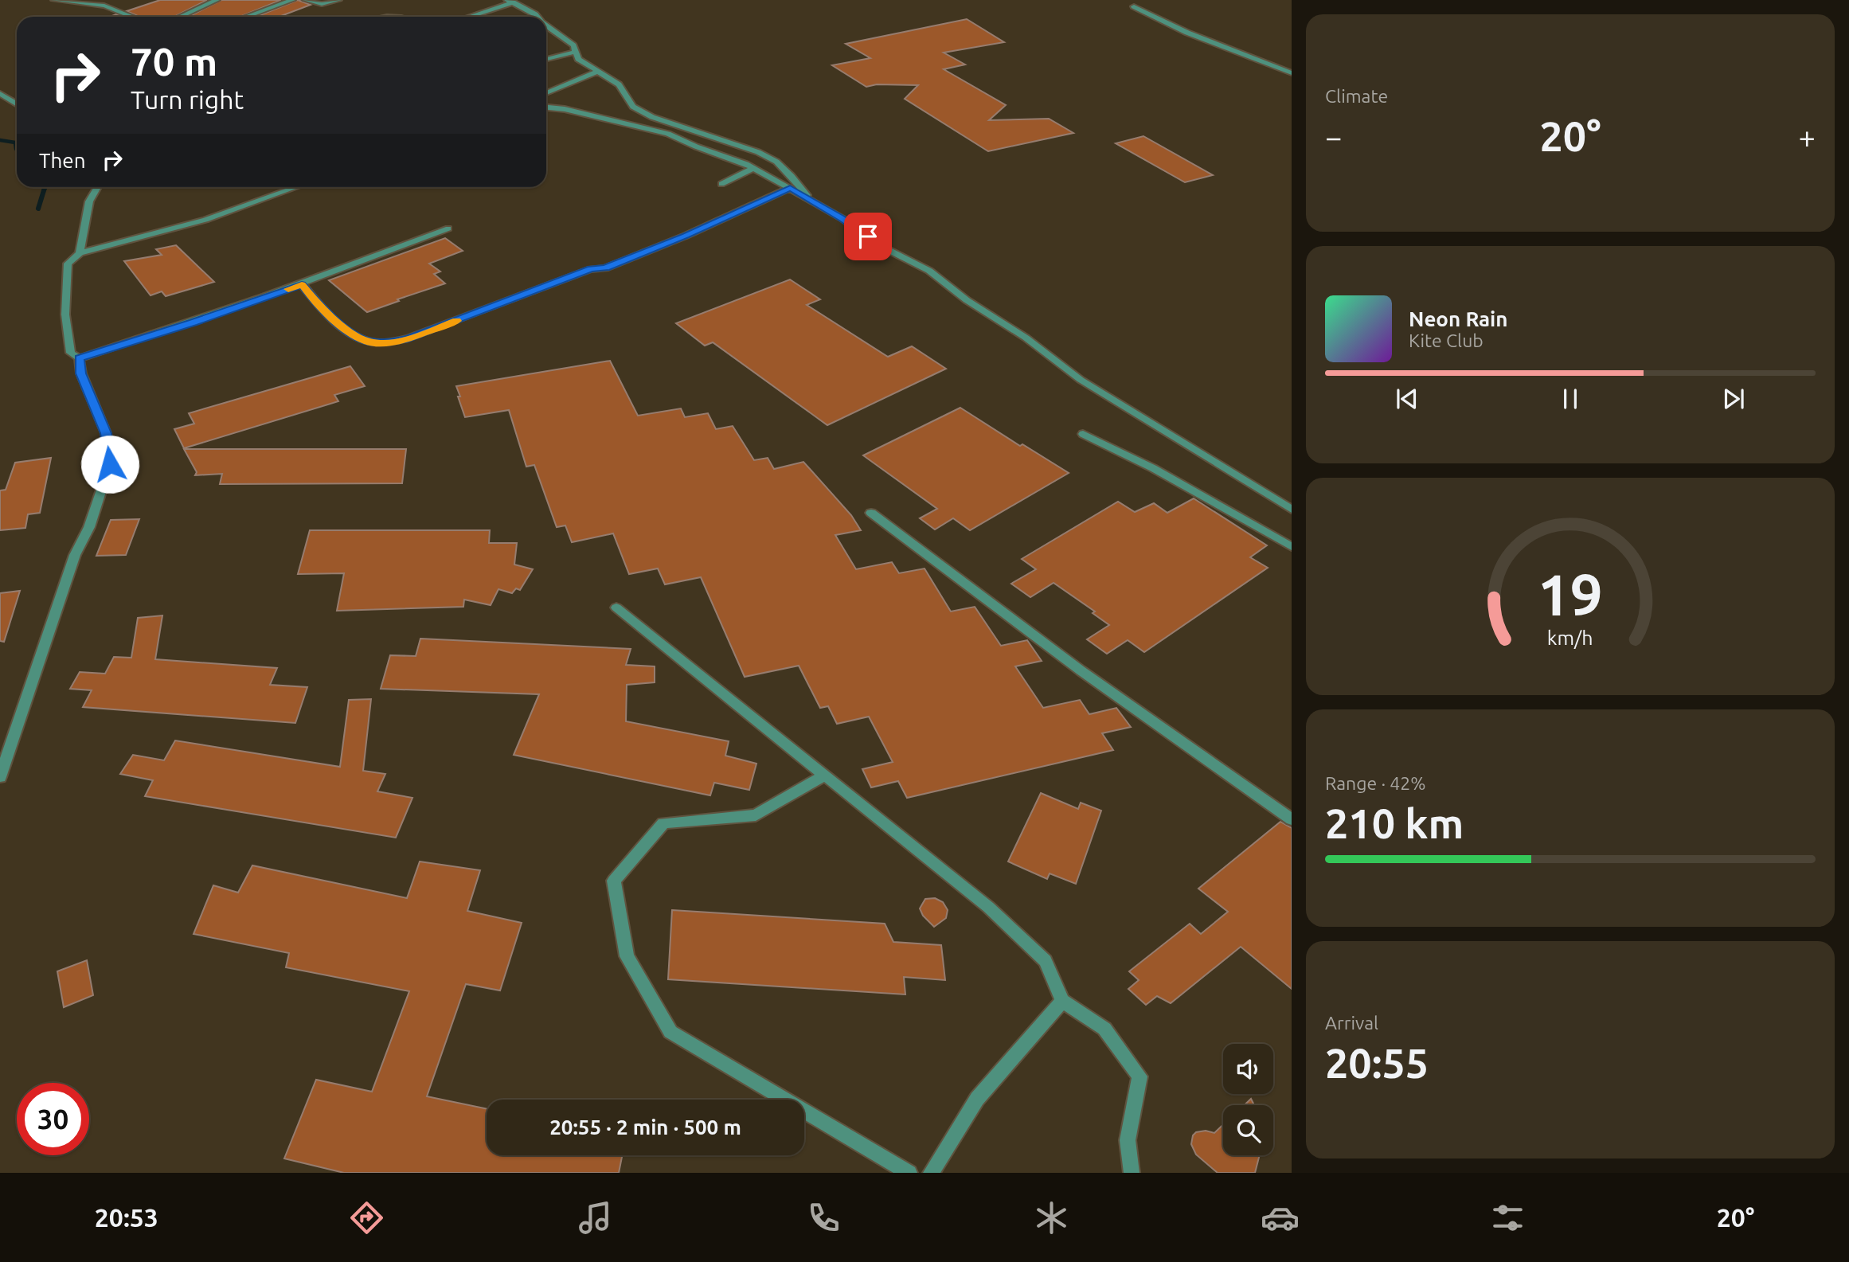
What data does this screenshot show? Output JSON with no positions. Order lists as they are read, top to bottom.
{
  "page": {
    "tile": [
      "Climate",
      ["Range · 42%", "210 km"],
      ["Arrival", "20:55"]
    ],
    "turn": ["70 m", "Turn right"],
    "heat": ["−", "20°", "+"],
    "then": "Then",
    "song": ["Neon Rain", "Kite Club"],
    "limit": "30",
    "trip": "20:55 · 2 min · 500 m",
    "tabs": ["20:53", "20°"],
    "gauge": ["19", "km/h"]
  }
}
